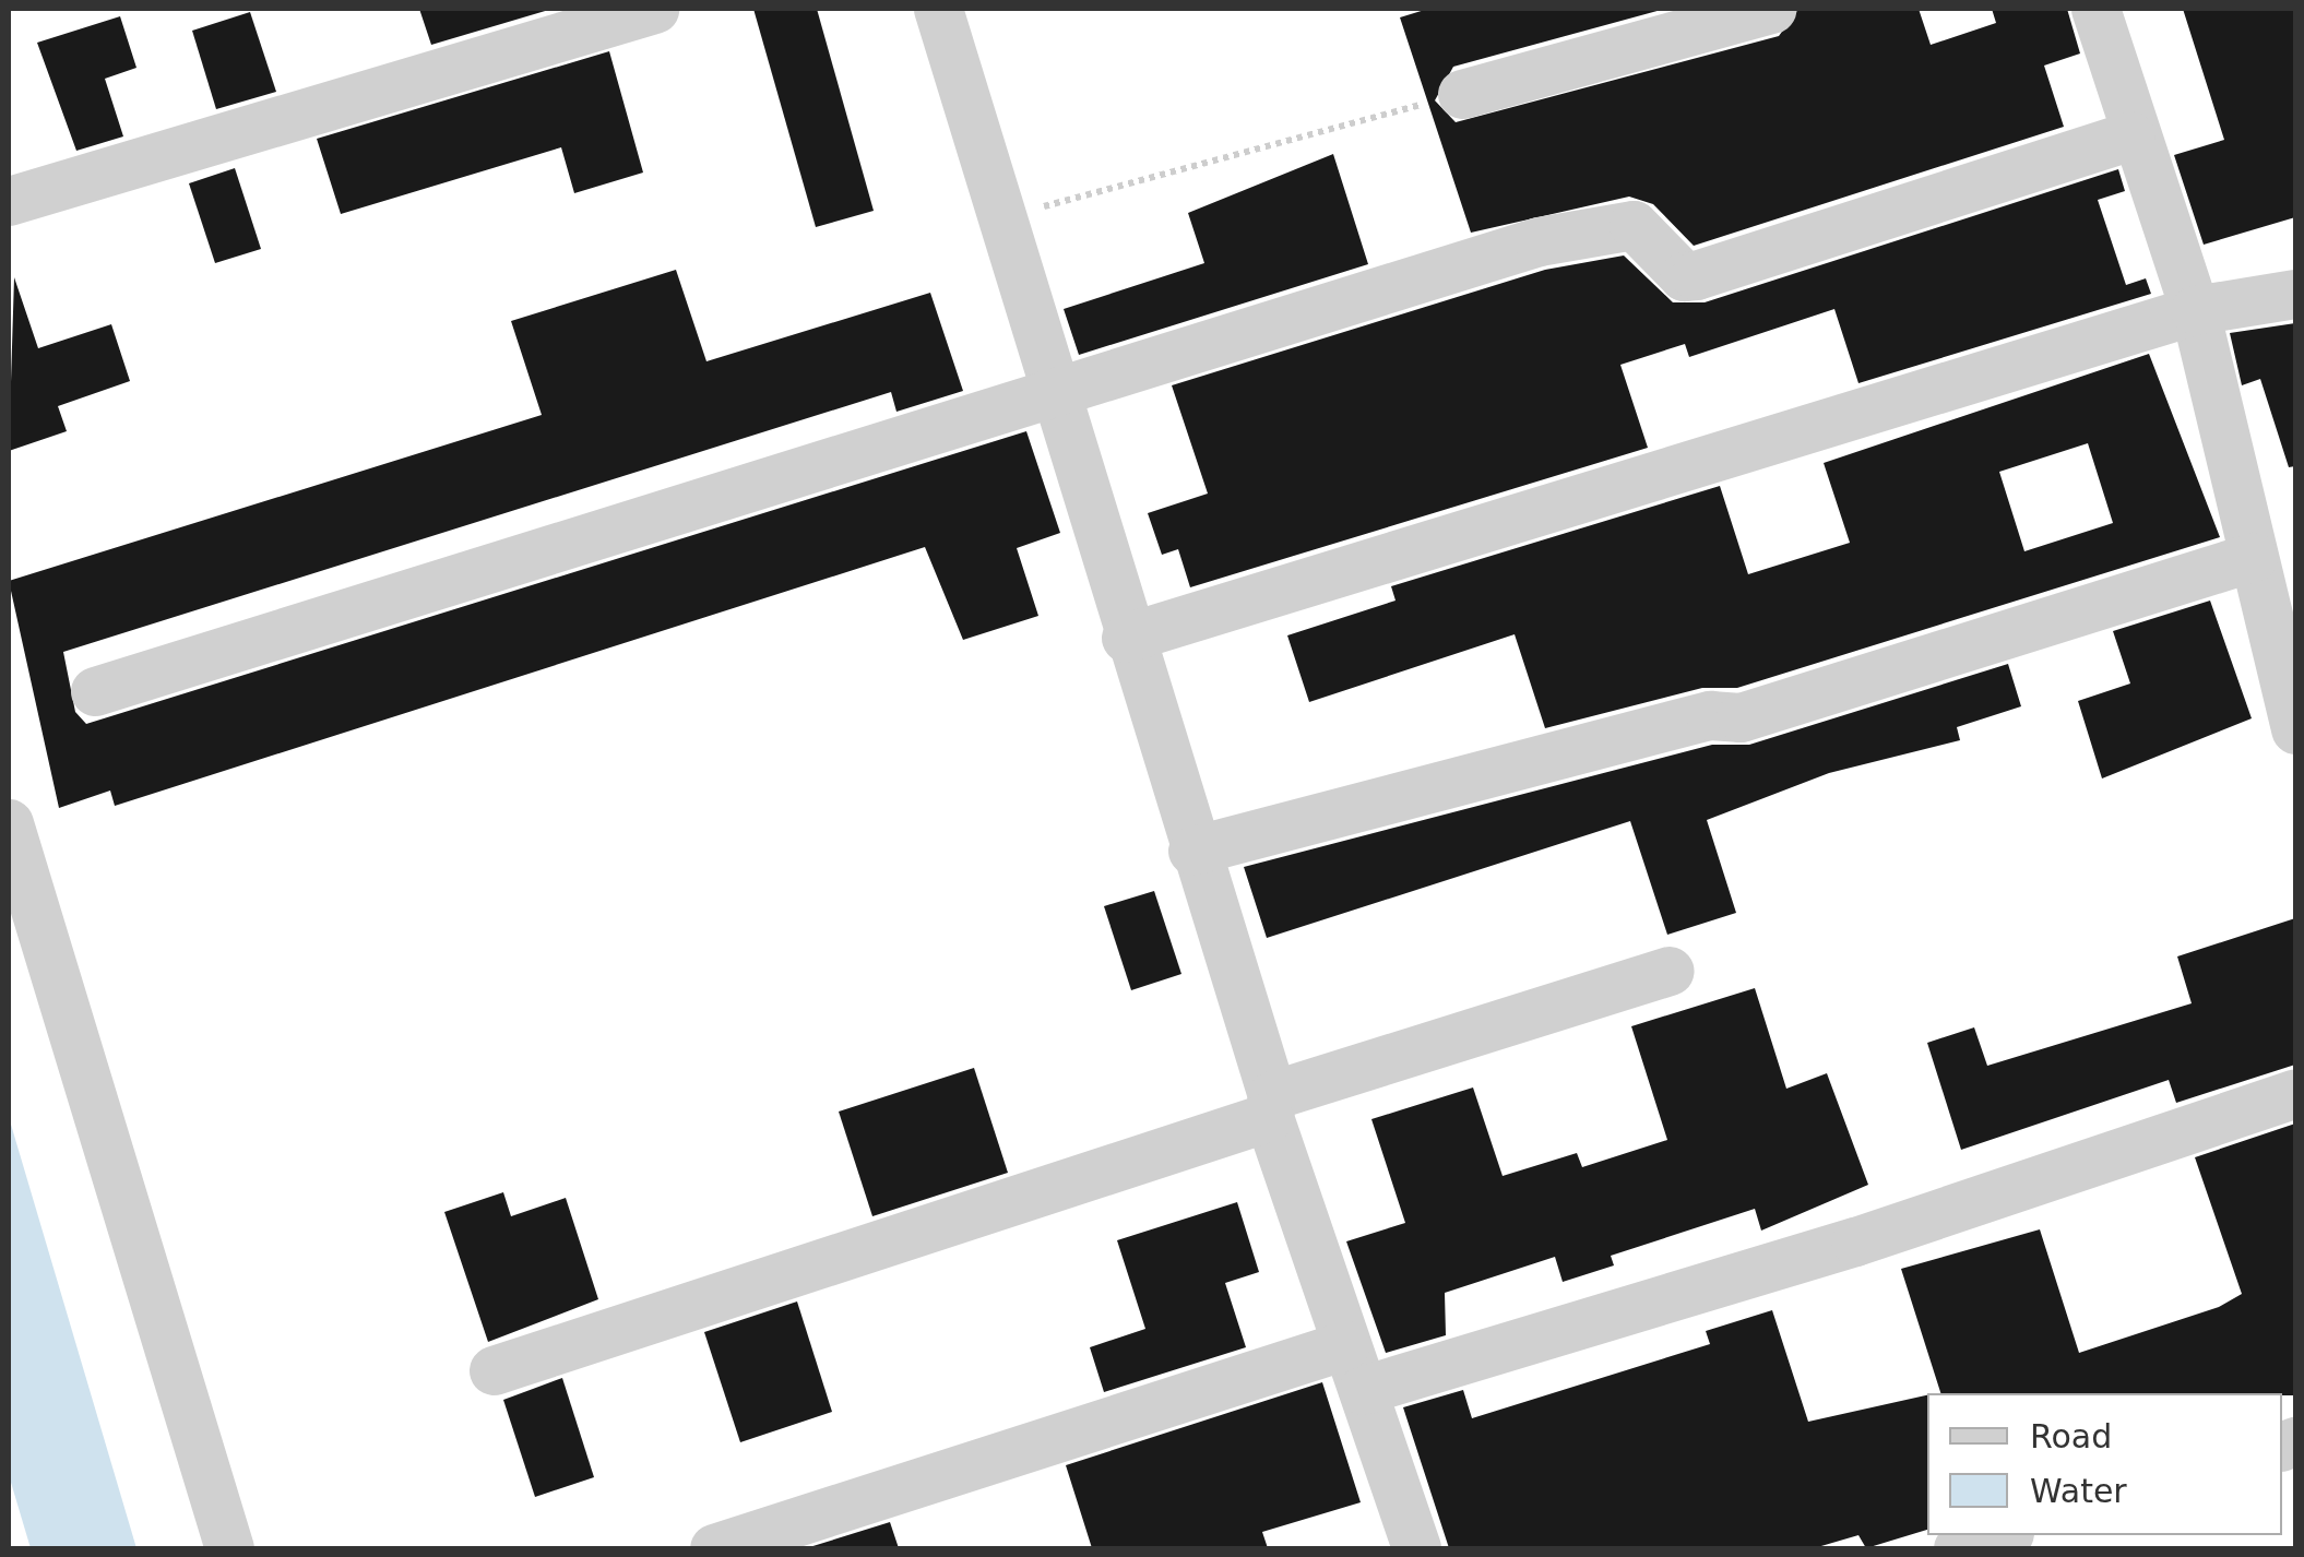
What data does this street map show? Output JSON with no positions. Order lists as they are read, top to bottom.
{
  "legend": ["Road", "Water"]
}
